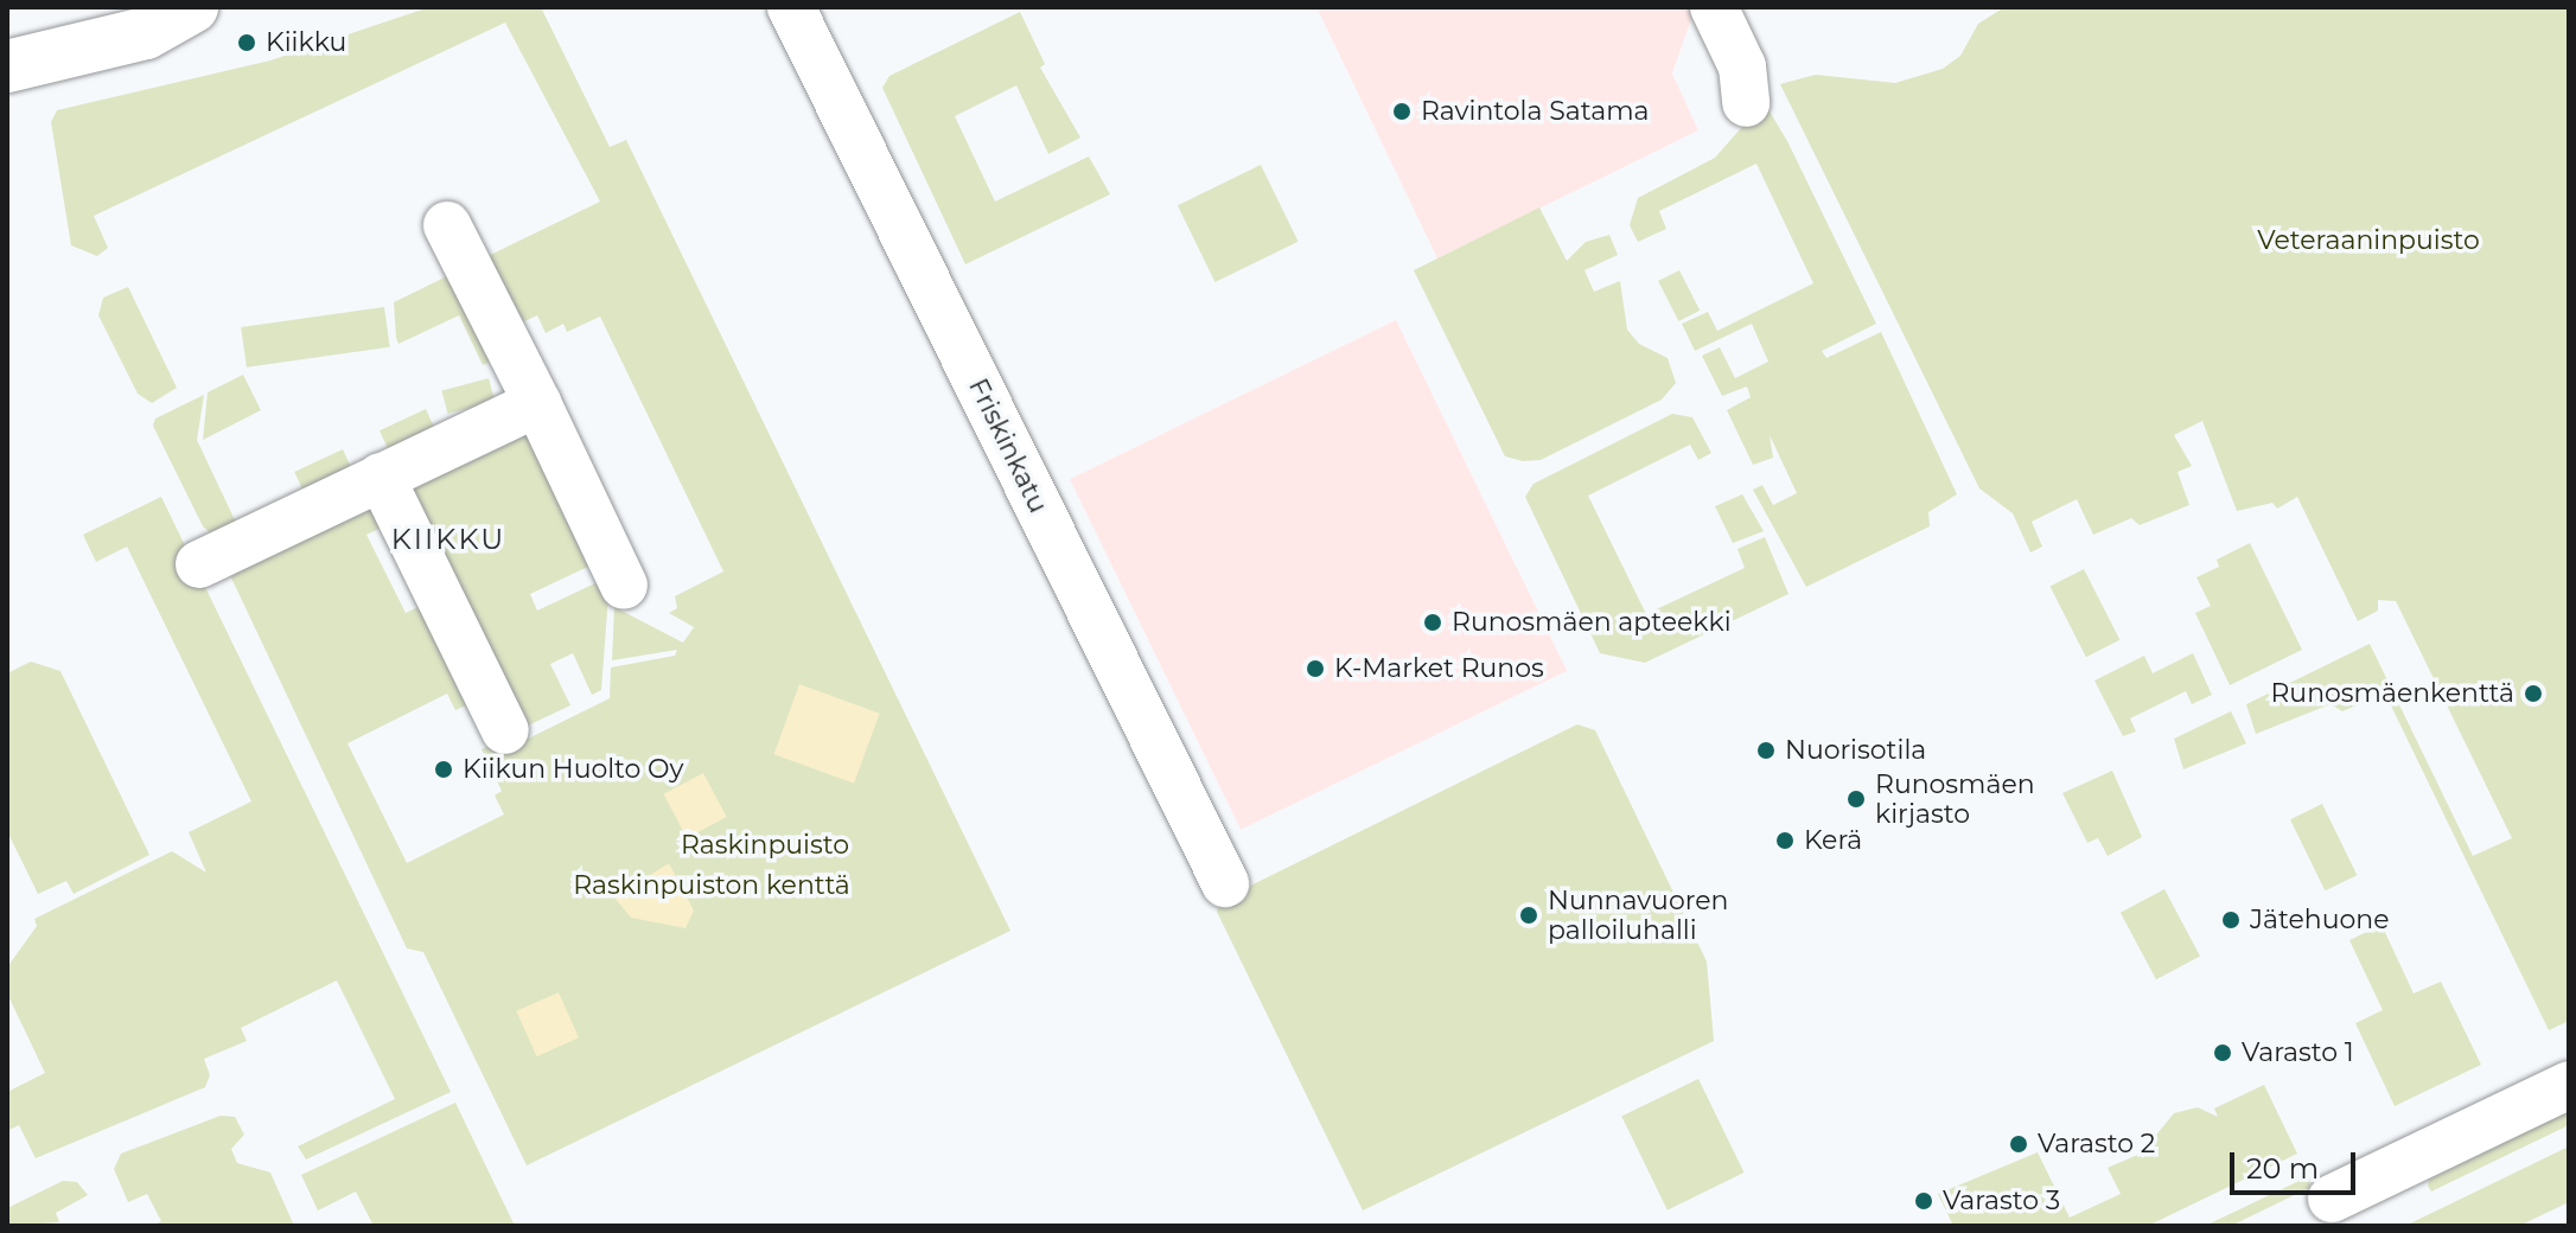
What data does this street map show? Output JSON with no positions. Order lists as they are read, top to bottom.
{
  "streets": {
    "street": ["Friskinkatu"]
  },
  "districts": ["KIIKKU"],
  "parks": ["Veteraaninpuisto", "Raskinpuisto", "Raskinpuiston kenttä"],
  "places": [
    "Kiikku",
    "Ravintola Satama",
    "Runosmäen apteekki",
    "K-Market Runos",
    "Runosmäenkenttä",
    "Nuorisotila",
    "Kiikun Huolto Oy",
    "Runosmäen kirjasto",
    "Kerä",
    "Nunnavuoren palloiluhalli",
    "Jätehuone",
    "Varasto 1",
    "Varasto 2",
    "Varasto 3"
  ],
  "scale_bar": "20 m"
}
